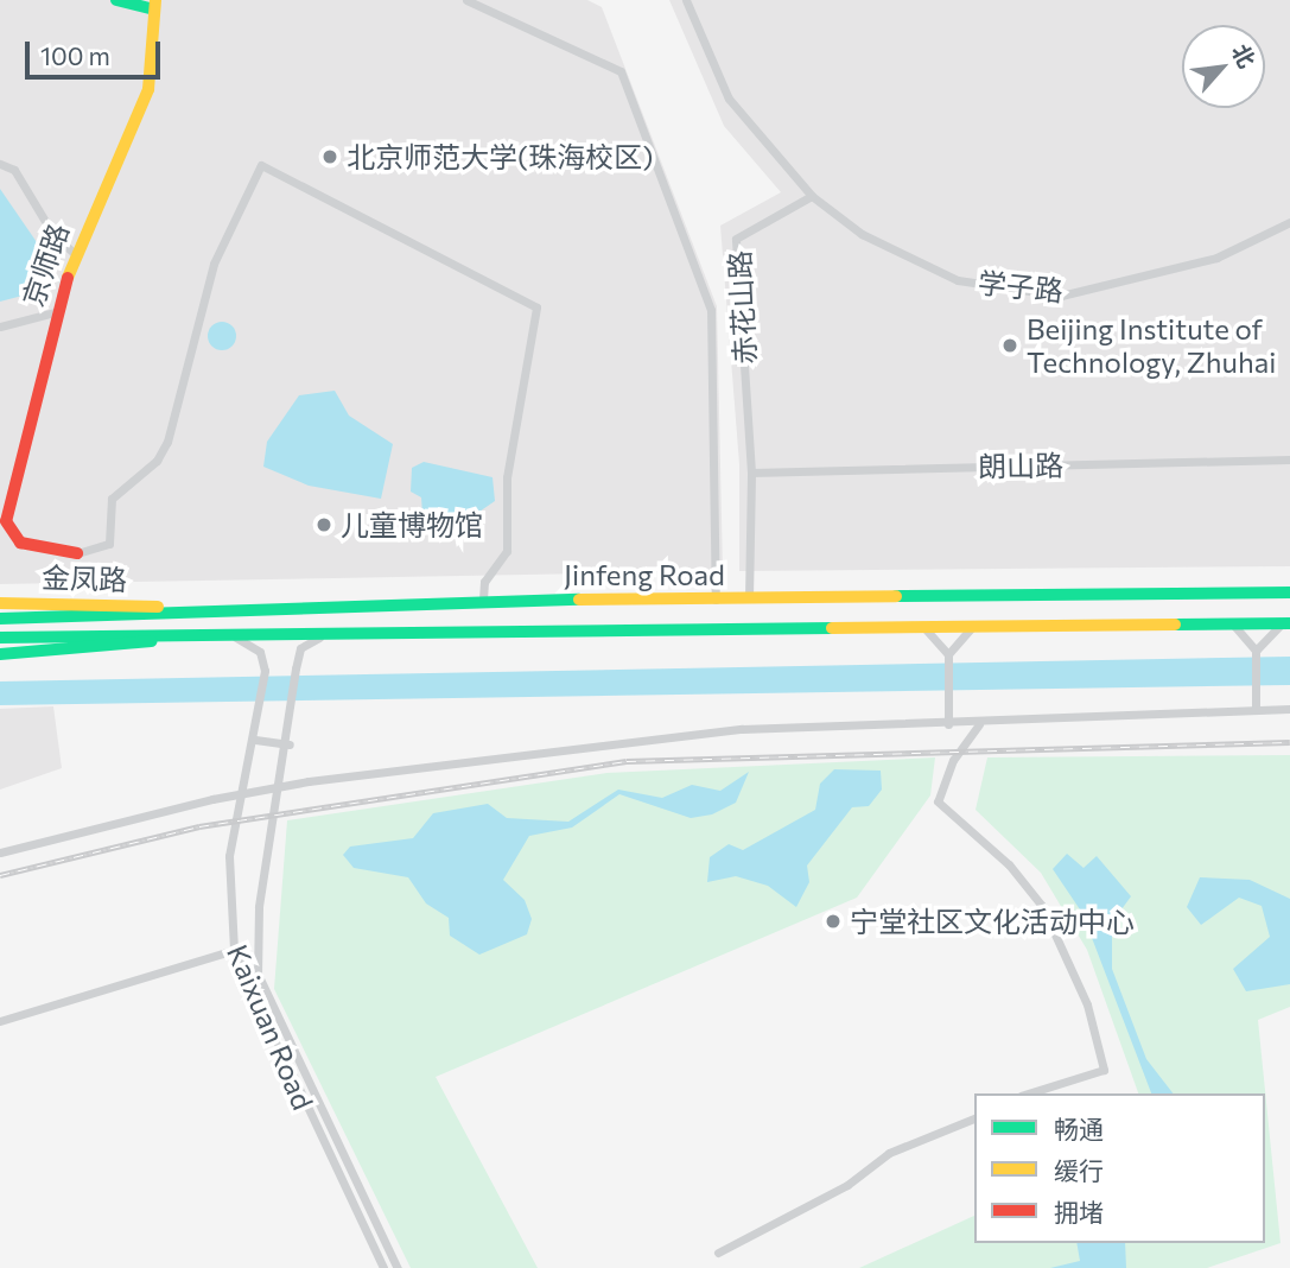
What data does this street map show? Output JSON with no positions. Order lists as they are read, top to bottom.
{
  "streets": {
    "main road": ["京师路", "Jinfeng Road", "金凤路"],
    "street": [
      "学子路",
      "赤花山路",
      "朗山路",
      "Kaixuan Road"
    ]
  },
  "crossings": [
    ["学子路", "赤花山路"],
    ["赤花山路", "朗山路"],
    ["赤花山路", "Jinfeng Road"],
    ["Jinfeng Road", "金凤路"],
    ["Jinfeng Road", "Kaixuan Road"]
  ],
  "places": [
    "北京师范大学(珠海校区)",
    "Beijing Institute of Technology, Zhuhai",
    "儿童博物馆",
    "宁堂社区文化活动中心"
  ],
  "legend": ["畅通", "缓行", "拥堵"],
  "scale_bar": "100 m",
  "north": "top right"
}
